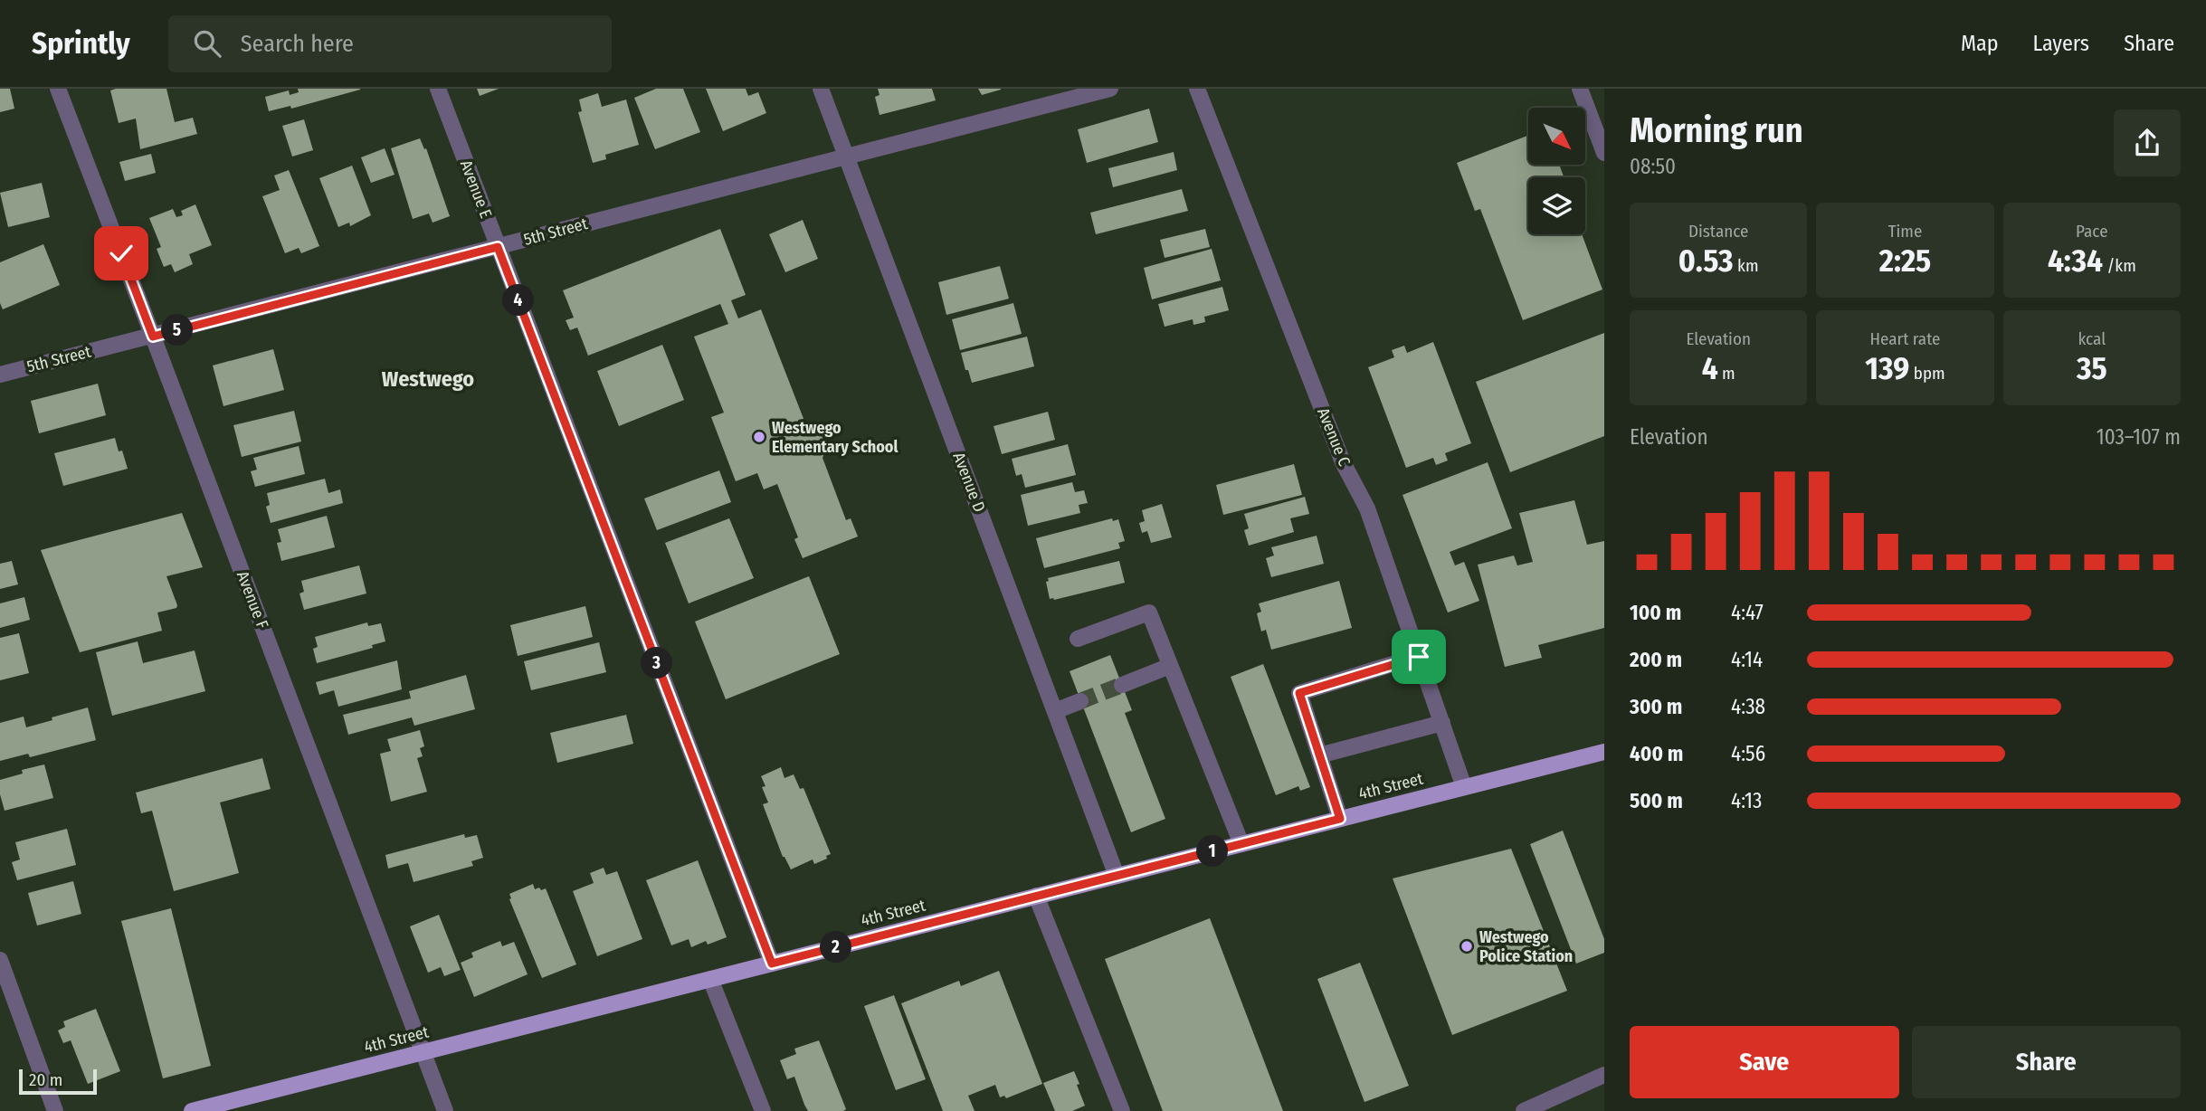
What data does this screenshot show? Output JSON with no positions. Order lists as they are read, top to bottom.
{
  "streets": {
    "main road": ["4th Street"],
    "street": [
      "Avenue E",
      "5th Street",
      "Avenue C",
      "Avenue D",
      "Avenue F"
    ]
  },
  "crossings": [
    ["Avenue E", "5th Street"],
    ["Avenue E", "4th Street"],
    ["5th Street", "Avenue D"],
    ["5th Street", "Avenue F"],
    ["Avenue C", "4th Street"],
    ["Avenue D", "4th Street"],
    ["Avenue F", "4th Street"]
  ],
  "districts": ["Westwego"],
  "places": ["Westwego Elementary School", "Westwego Police Station"],
  "scale_bar": "20 m",
  "north": "bottom right",
  "page": {
    "header": "Sprintly",
    "search": "Search here",
    "nav": ["Map", "Layers", "Share"],
    "heading": ["Morning run", "08:50"],
    "stats": [
      ["Distance", "0.53 km"],
      ["Time", "2:25"],
      ["Pace", "4:34 /km"],
      ["Elevation", "4 m"],
      ["Heart rate", "139 bpm"],
      ["kcal", "35"]
    ],
    "pins": [
      "4",
      "5",
      "3",
      "1",
      "2"
    ],
    "chart": ["Elevation", "103–107 m"],
    "list": [
      {
        "name": "100 m",
        "note": "4:47"
      },
      {
        "name": "200 m",
        "note": "4:14"
      },
      {
        "name": "300 m",
        "note": "4:38"
      },
      {
        "name": "400 m",
        "note": "4:56"
      },
      {
        "name": "500 m",
        "note": "4:13"
      }
    ],
    "buttons": ["Save", "Share"],
    "scale": "20 m"
  }
}
